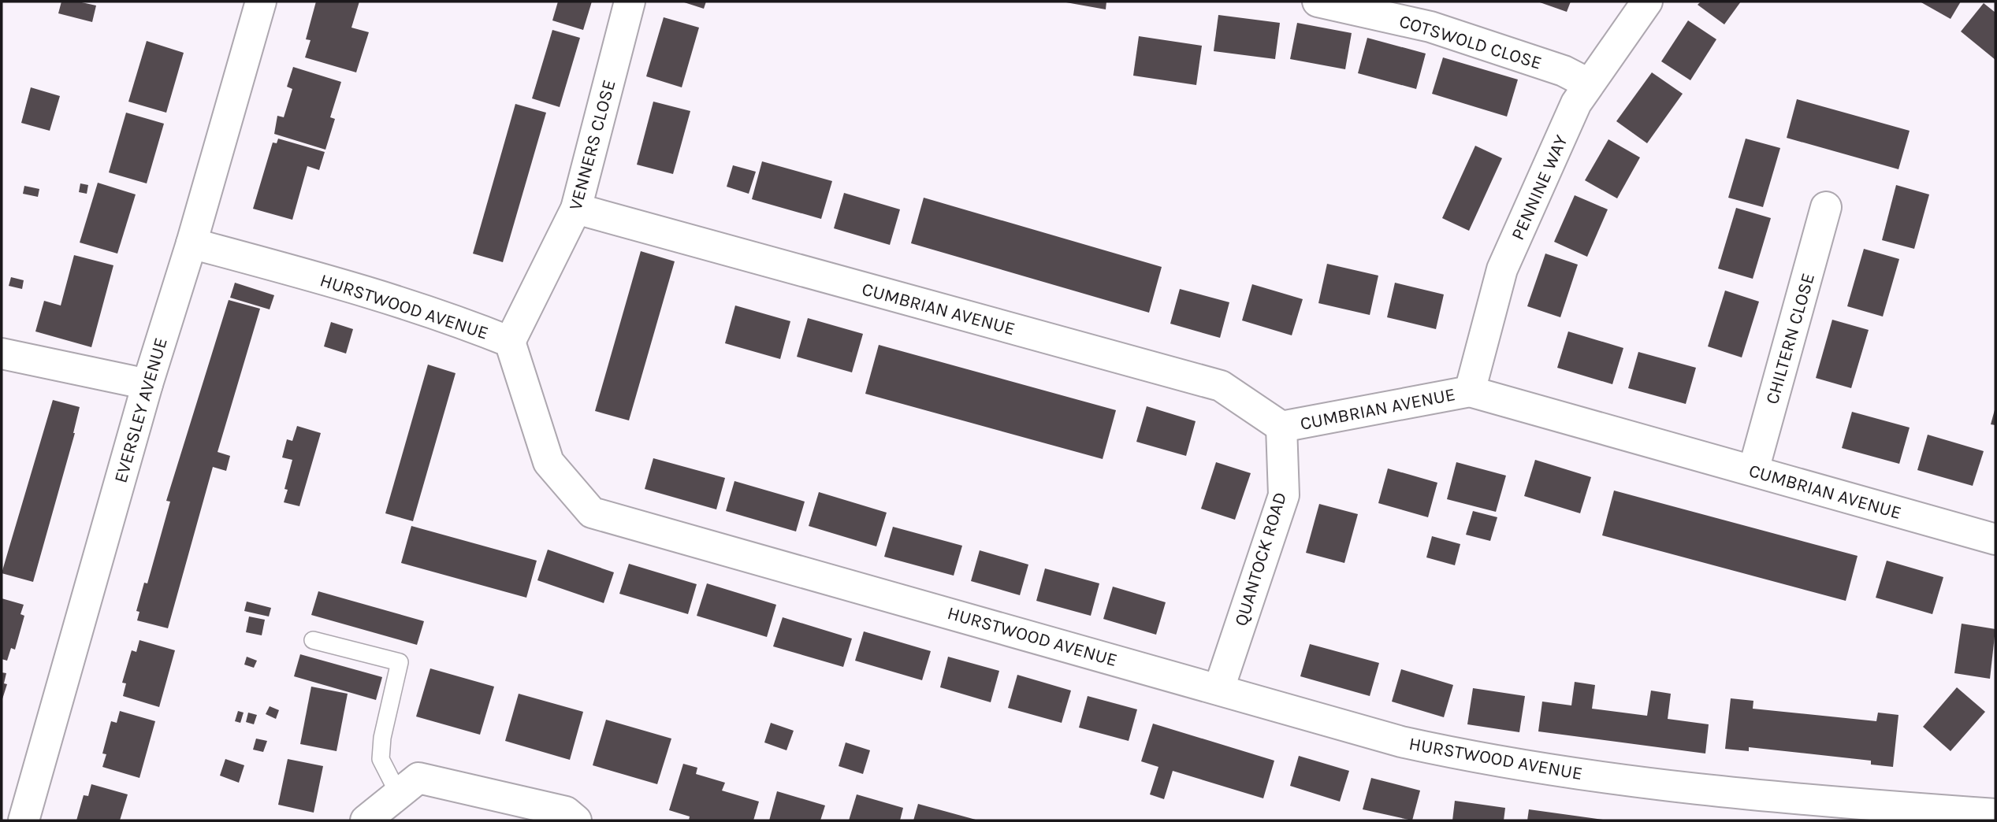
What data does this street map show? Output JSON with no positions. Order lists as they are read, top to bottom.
{
  "streets": {
    "street": [
      "COTSWOLD CLOSE",
      "VENNERS CLOSE",
      "PENNINE WAY",
      "HURSTWOOD AVENUE",
      "CUMBRIAN AVENUE",
      "CHILTERN CLOSE",
      "EVERSLEY AVENUE",
      "QUANTOCK ROAD"
    ]
  },
  "crossings": [
    ["COTSWOLD CLOSE", "PENNINE WAY"],
    ["VENNERS CLOSE", "HURSTWOOD AVENUE"],
    ["VENNERS CLOSE", "CUMBRIAN AVENUE"],
    ["PENNINE WAY", "CUMBRIAN AVENUE"],
    ["HURSTWOOD AVENUE", "EVERSLEY AVENUE"],
    ["HURSTWOOD AVENUE", "QUANTOCK ROAD"],
    ["CUMBRIAN AVENUE", "CHILTERN CLOSE"],
    ["CUMBRIAN AVENUE", "QUANTOCK ROAD"]
  ]
}
